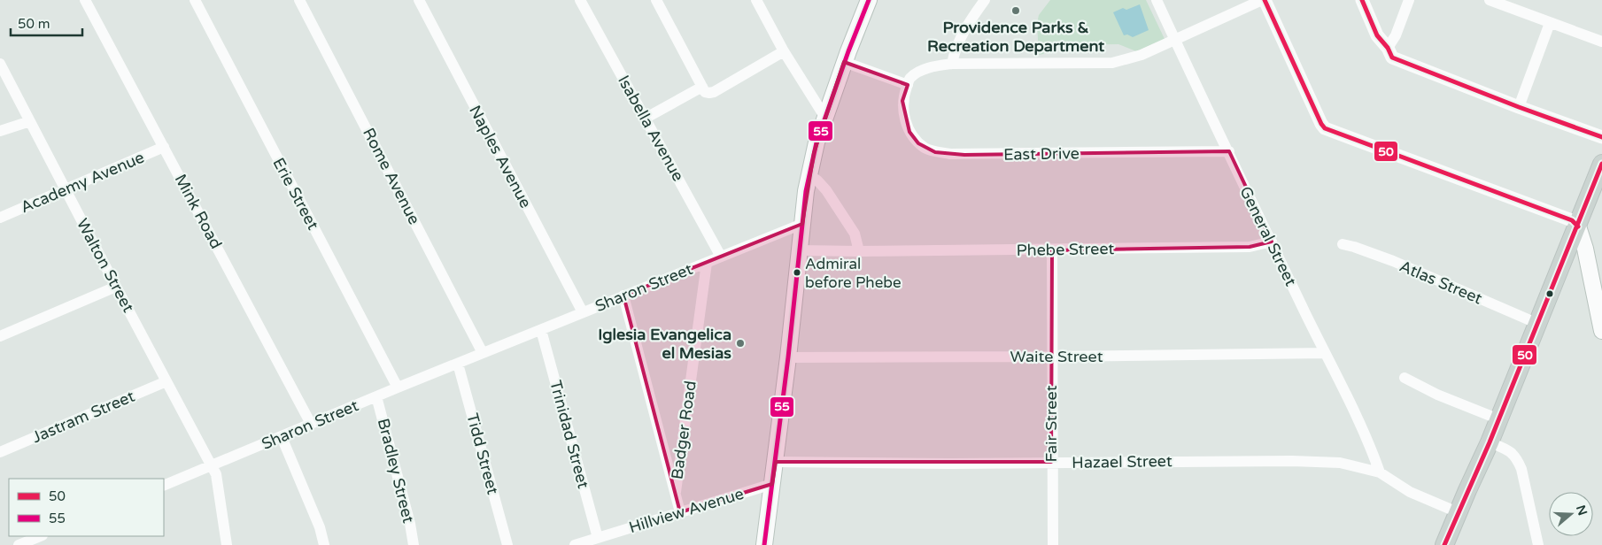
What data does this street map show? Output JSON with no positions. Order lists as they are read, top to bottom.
{
  "streets": {
    "street": [
      "Isabella Avenue",
      "East Drive",
      "Naples Avenue",
      "Rome Avenue",
      "Academy Avenue",
      "Erie Street",
      "Mink Road",
      "General Street",
      "Phebe Street",
      "Walton Street",
      "Atlas Street",
      "Sharon Street",
      "Waite Street",
      "Jastram Street",
      "Fair Street",
      "Badger Road",
      "Trinidad Street",
      "Tidd Street",
      "Hazael Street",
      "Bradley Street",
      "Hillview Avenue"
    ]
  },
  "crossings": [
    ["Isabella Avenue", "Sharon Street"],
    ["East Drive", "General Street"],
    ["Naples Avenue", "Sharon Street"],
    ["Rome Avenue", "Sharon Street"],
    ["Academy Avenue", "Mink Road"],
    ["Academy Avenue", "Walton Street"],
    ["Erie Street", "Sharon Street"],
    ["Mink Road", "Sharon Street"],
    ["General Street", "Phebe Street"],
    ["General Street", "Waite Street"],
    ["General Street", "Hazael Street"],
    ["Phebe Street", "Fair Street"],
    ["Walton Street", "Sharon Street"],
    ["Walton Street", "Jastram Street"],
    ["Sharon Street", "Badger Road"],
    ["Sharon Street", "Trinidad Street"],
    ["Sharon Street", "Tidd Street"],
    ["Sharon Street", "Bradley Street"],
    ["Waite Street", "Fair Street"],
    ["Fair Street", "Hazael Street"],
    ["Trinidad Street", "Hillview Avenue"]
  ],
  "places": ["Providence Parks & Recreation Department", "Admiral before Phebe", "Iglesia Evangelica el Mesias"],
  "lines": ["transit line 50", "transit line 55"],
  "legend": ["50", "55"],
  "scale_bar": "50 m",
  "north": "right"
}
